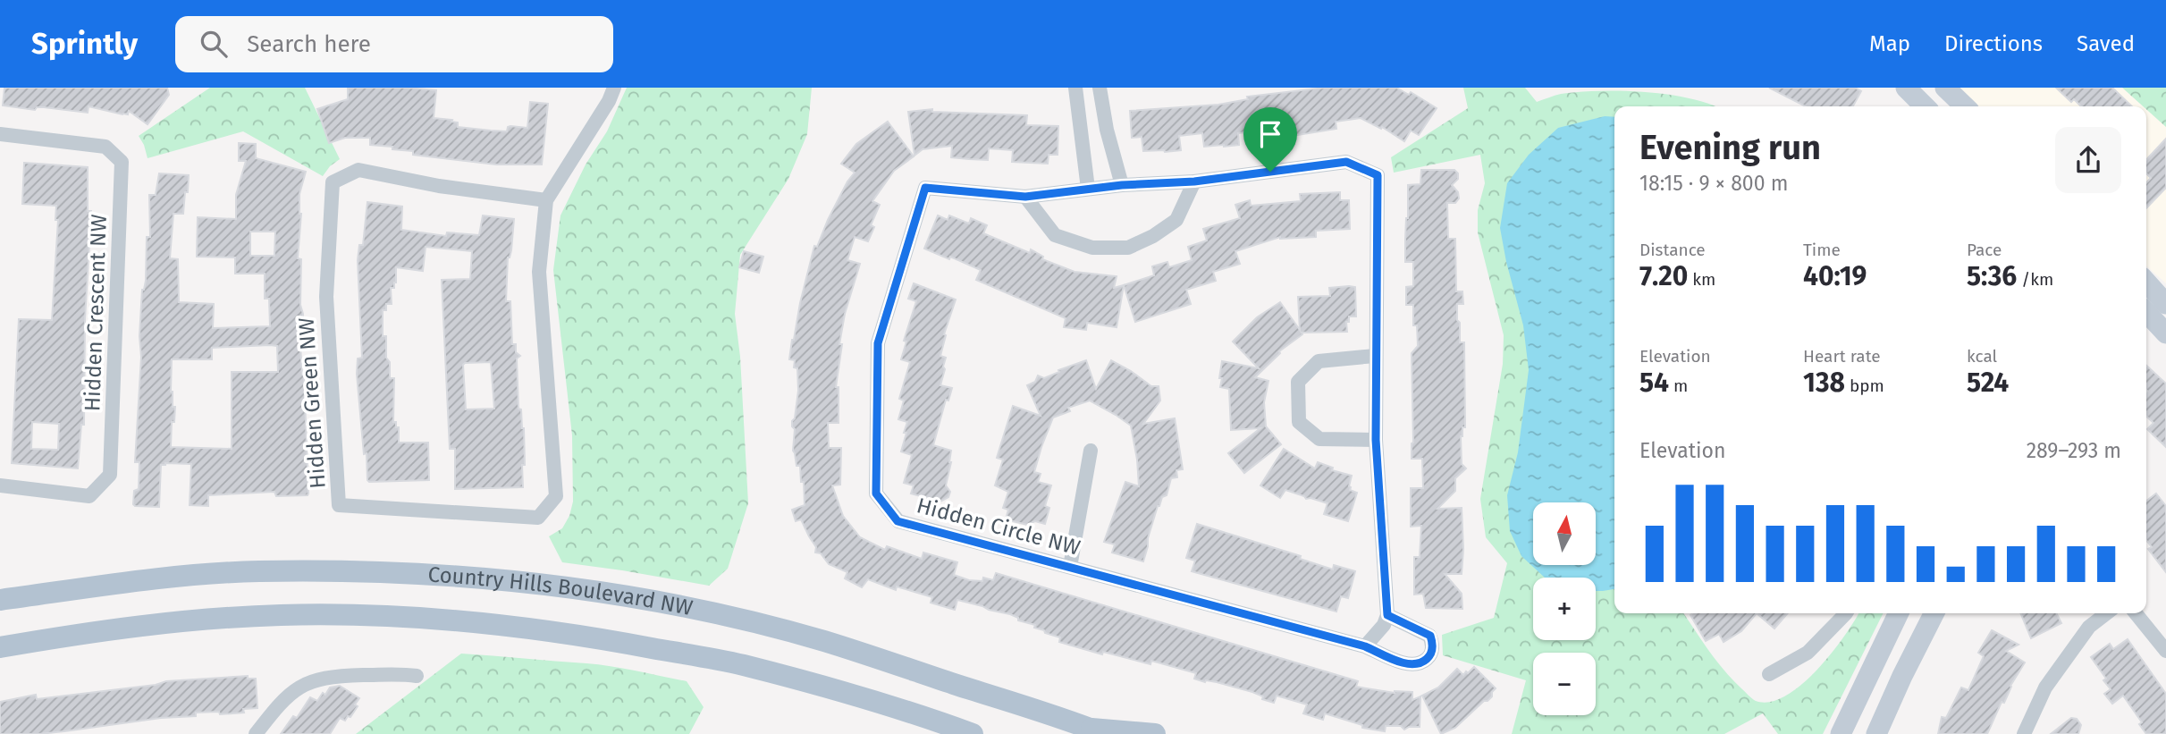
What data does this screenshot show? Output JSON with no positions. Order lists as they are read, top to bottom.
{
  "streets": {
    "main road": ["Country Hills Boulevard NW"],
    "street": ["Hidden Crescent NW", "Hidden Green NW", "Hidden Circle NW"]
  },
  "north": "top",
  "page": {
    "header": "Sprintly",
    "search": "Search here",
    "nav": ["Map", "Directions", "Saved"],
    "heading": ["Evening run", "18:15 · 9 × 800 m"],
    "stats": [
      ["Distance", "7.20 km"],
      ["Time", "40:19"],
      ["Pace", "5:36 /km"],
      ["Elevation", "54 m"],
      ["Heart rate", "138 bpm"],
      ["kcal", "524"]
    ],
    "chart": ["Elevation", "289–293 m"],
    "map_buttons": ["+", "−"]
  }
}
